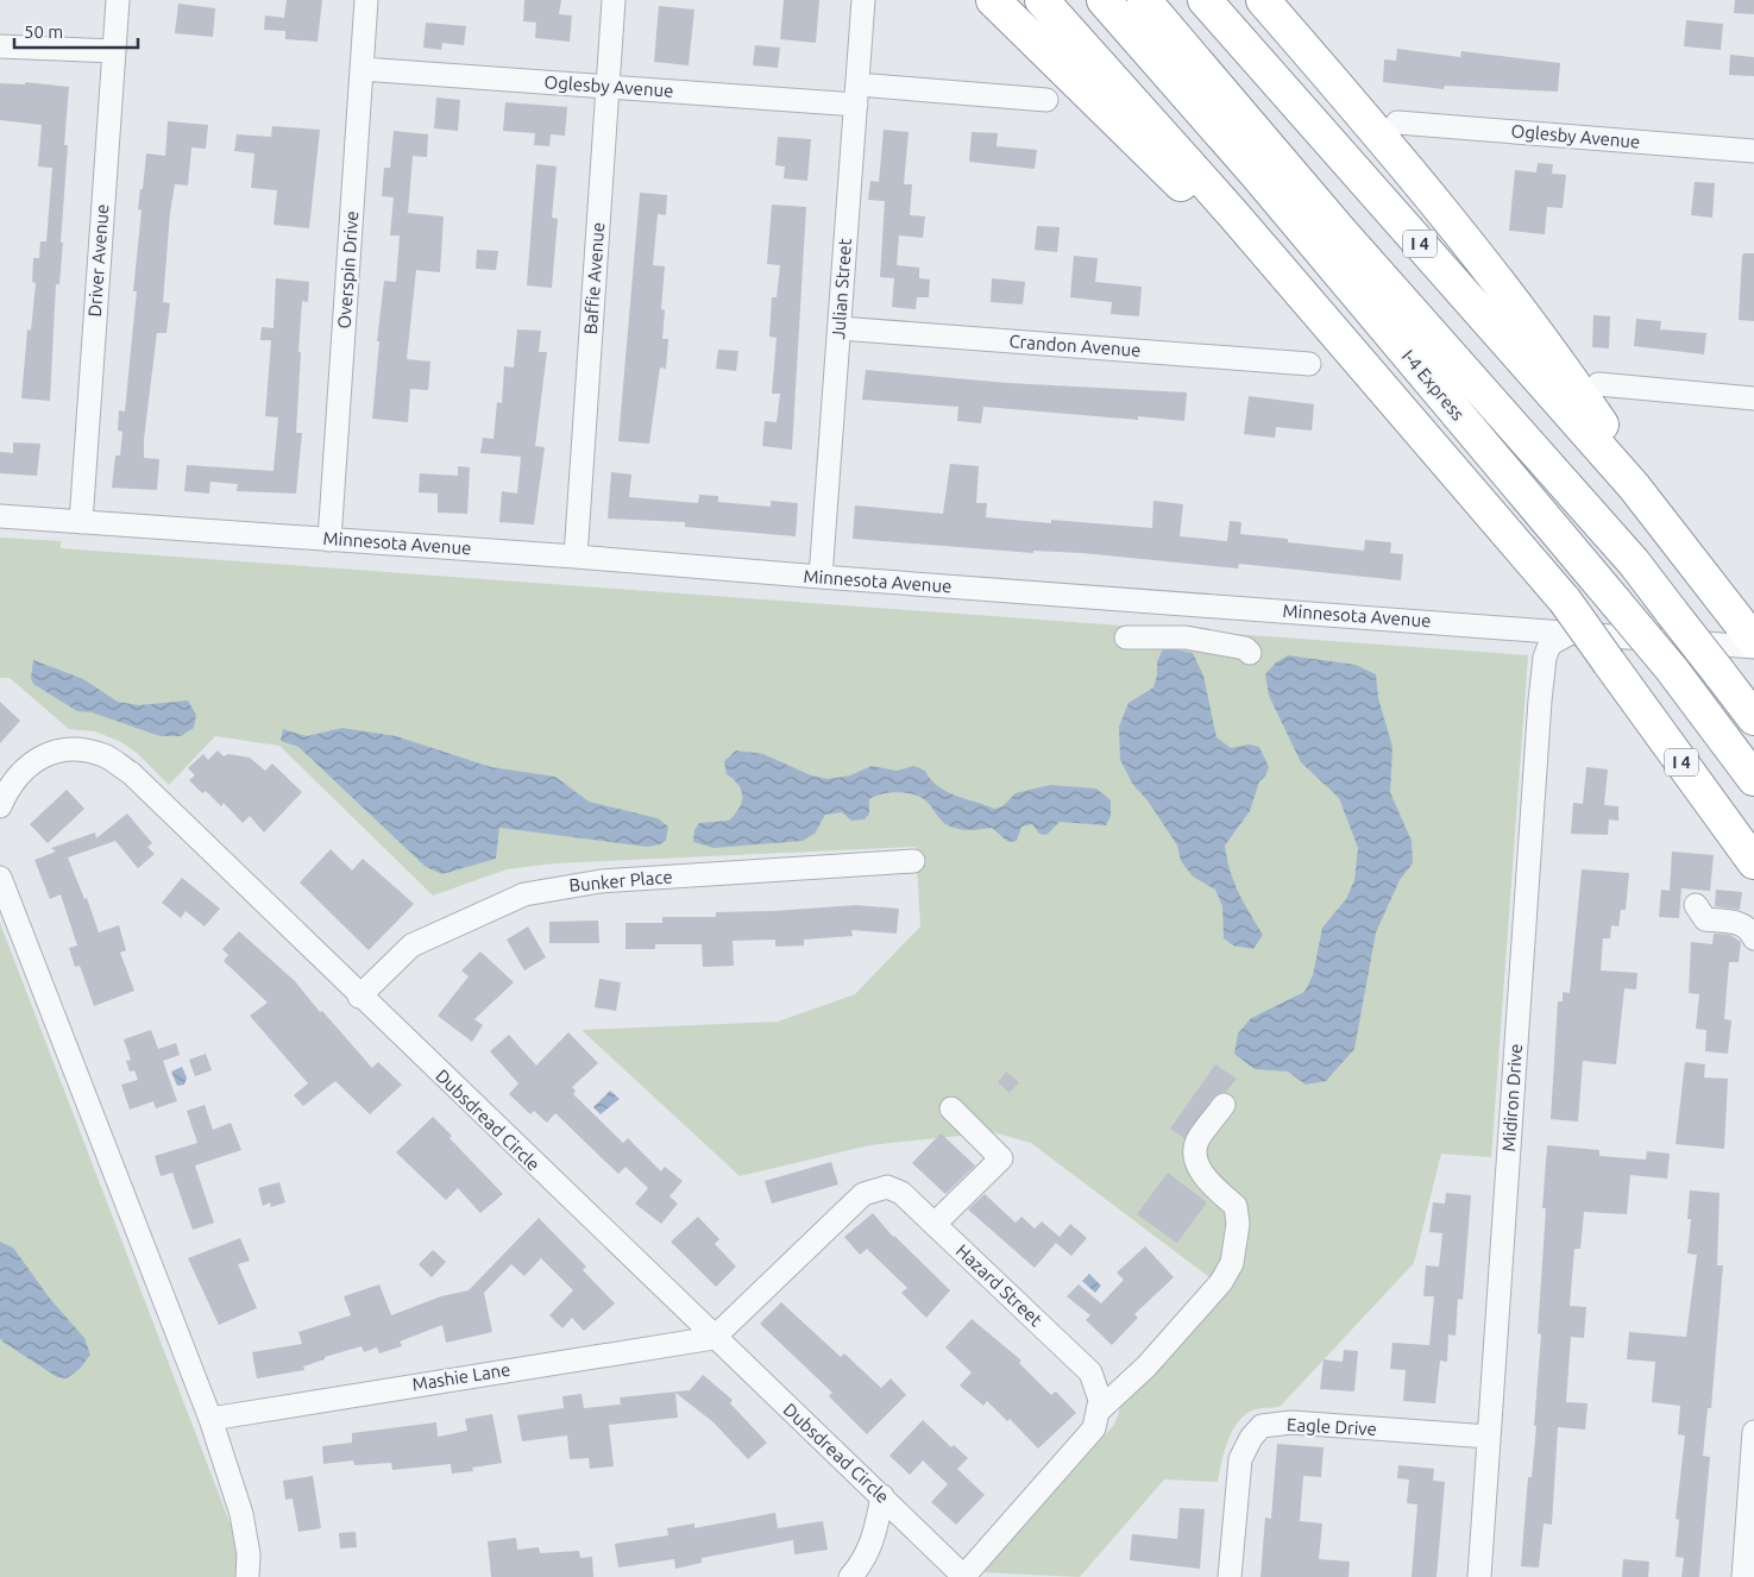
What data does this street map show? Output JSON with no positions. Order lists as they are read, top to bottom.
{
  "streets": {
    "highway": ["I 4", "I-4 Express"],
    "street": [
      "Oglesby Avenue",
      "Driver Avenue",
      "Overspin Drive",
      "Baffie Avenue",
      "Julian Street",
      "Crandon Avenue",
      "Minnesota Avenue",
      "Bunker Place",
      "Midiron Drive",
      "Dubsdread Circle",
      "Hazard Street",
      "Mashie Lane",
      "Eagle Drive"
    ]
  },
  "crossings": [
    ["Oglesby Avenue", "Overspin Drive"],
    ["Oglesby Avenue", "Baffie Avenue"],
    ["Oglesby Avenue", "Julian Street"],
    ["I 4", "Minnesota Avenue"],
    ["Driver Avenue", "Minnesota Avenue"],
    ["Overspin Drive", "Minnesota Avenue"],
    ["Baffie Avenue", "Minnesota Avenue"],
    ["Julian Street", "Crandon Avenue"],
    ["Julian Street", "Minnesota Avenue"],
    ["Minnesota Avenue", "Midiron Drive"],
    ["Bunker Place", "Dubsdread Circle"],
    ["Midiron Drive", "Eagle Drive"],
    ["Dubsdread Circle", "Hazard Street"],
    ["Dubsdread Circle", "Mashie Lane"],
    ["Hazard Street", "Mashie Lane"]
  ],
  "scale_bar": "50 m"
}
